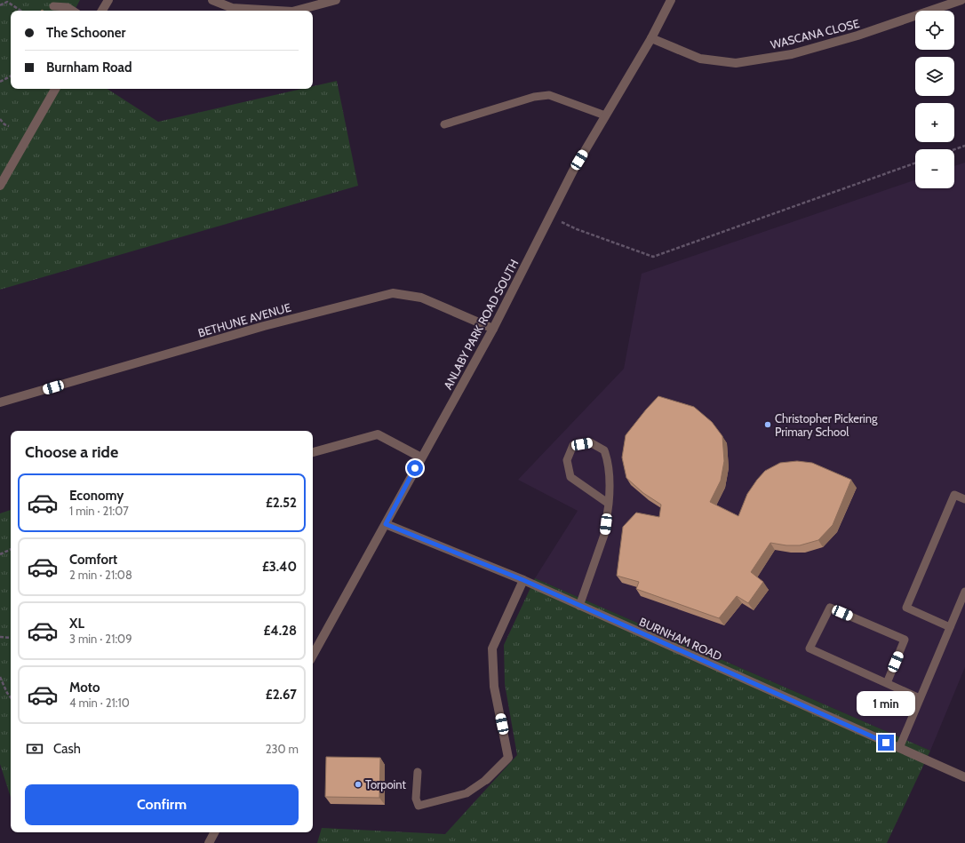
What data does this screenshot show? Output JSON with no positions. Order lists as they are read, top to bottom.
{
  "streets": {
    "street": [
      "WASCANA CLOSE",
      "BETHUNE AVENUE",
      "ANLABY PARK ROAD SOUTH",
      "BURNHAM ROAD"
    ]
  },
  "crossings": [
    ["WASCANA CLOSE", "ANLABY PARK ROAD SOUTH"],
    ["BETHUNE AVENUE", "ANLABY PARK ROAD SOUTH"],
    ["ANLABY PARK ROAD SOUTH", "BURNHAM ROAD"]
  ],
  "places": ["Christopher Pickering Primary School", "Torpoint"],
  "page": {
    "map_buttons": ["+", "−"],
    "banner": ["The Schooner", "Burnham Road"],
    "heading": "Choose a ride",
    "list": [
      {
        "name": "Economy",
        "note": "1 min · 21:07",
        "value": "£2.52"
      },
      {
        "name": "Comfort",
        "note": "2 min · 21:08",
        "value": "£3.40"
      },
      {
        "name": "XL",
        "note": "3 min · 21:09",
        "value": "£4.28"
      },
      {
        "name": "Moto",
        "note": "4 min · 21:10",
        "value": "£2.67"
      }
    ],
    "bubble": "1 min",
    "pay": ["Cash", "230 m"],
    "buttons": "Confirm"
  }
}
